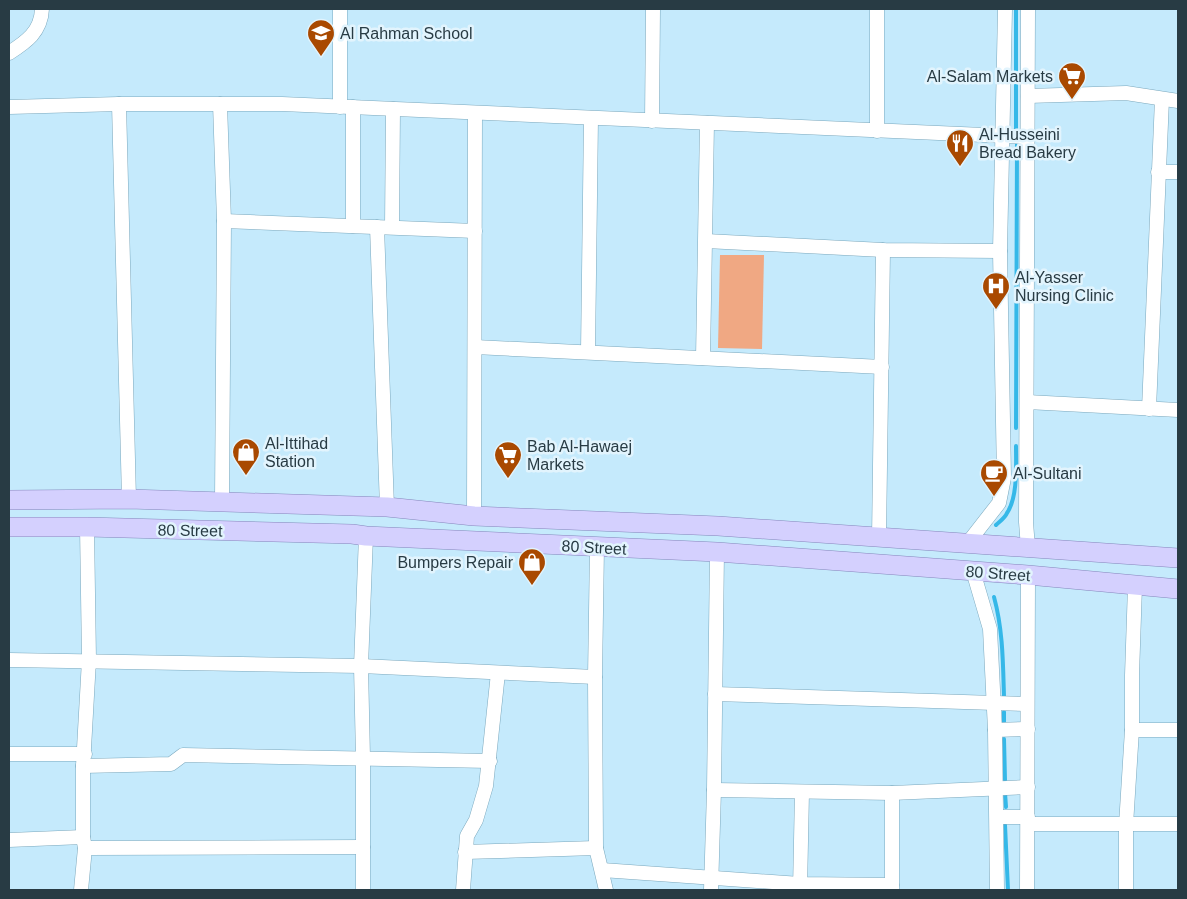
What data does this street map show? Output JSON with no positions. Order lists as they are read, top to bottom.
{
  "streets": {
    "main road": ["80 Street"]
  },
  "places": {
    "school or university": ["Al Rahman School"],
    "supermarket": ["Al-Salam Markets", "Bab Al-Hawaej Markets"],
    "restaurant": ["Al-Husseini Bread Bakery"],
    "hospital": ["Al-Yasser Nursing Clinic"],
    "shop": ["Al-Ittihad Station", "Bumpers Repair"],
    "cafe": ["Al-Sultani"]
  }
}
